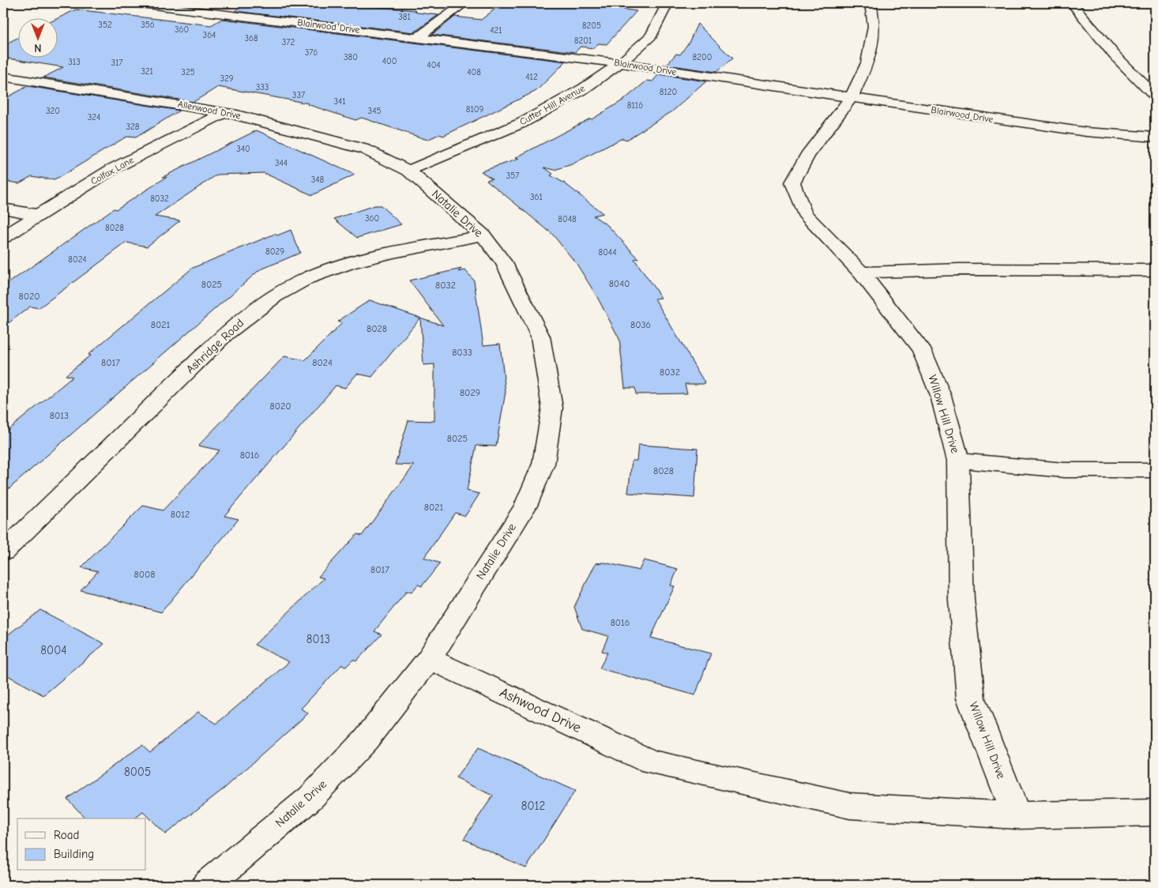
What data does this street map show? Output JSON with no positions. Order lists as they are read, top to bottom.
{
  "streets": {
    "street": [
      "Blairwood Drive",
      "Cutter Hill Avenue",
      "Allenwood Drive",
      "Colfax Lane",
      "Natalie Drive",
      "Ashridge Road",
      "Willow Hill Drive",
      "Ashwood Drive"
    ]
  },
  "crossings": [
    ["Blairwood Drive", "Cutter Hill Avenue"],
    ["Blairwood Drive", "Willow Hill Drive"],
    ["Cutter Hill Avenue", "Allenwood Drive"],
    ["Cutter Hill Avenue", "Natalie Drive"],
    ["Allenwood Drive", "Colfax Lane"],
    ["Allenwood Drive", "Natalie Drive"],
    ["Natalie Drive", "Ashridge Road"],
    ["Natalie Drive", "Ashwood Drive"],
    ["Willow Hill Drive", "Ashwood Drive"]
  ],
  "house_numbers": [
    "381",
    "352",
    "356",
    "8205",
    "360",
    "421",
    "364",
    "368",
    "8201",
    "372",
    "376",
    "380",
    "8200",
    "400",
    "313",
    "317",
    "404",
    "321",
    "325",
    "408",
    "412",
    "329",
    "333",
    "8120",
    "337",
    "341",
    "8116",
    "8109",
    "320",
    "345",
    "324",
    "328",
    "340",
    "344",
    "357",
    "348",
    "361",
    "8032",
    "360",
    "8048",
    "8028",
    "8029",
    "8044",
    "8024",
    "8040",
    "8025",
    "8032",
    "8020",
    "8021",
    "8036",
    "8028",
    "8033",
    "8017",
    "8024",
    "8032",
    "8029",
    "8020",
    "8013",
    "8025",
    "8016",
    "8028",
    "8021",
    "8012",
    "8017",
    "8008",
    "8016",
    "8013",
    "8004",
    "8005",
    "8012"
  ],
  "legend": ["Road", "Building"],
  "north": "bottom"
}
